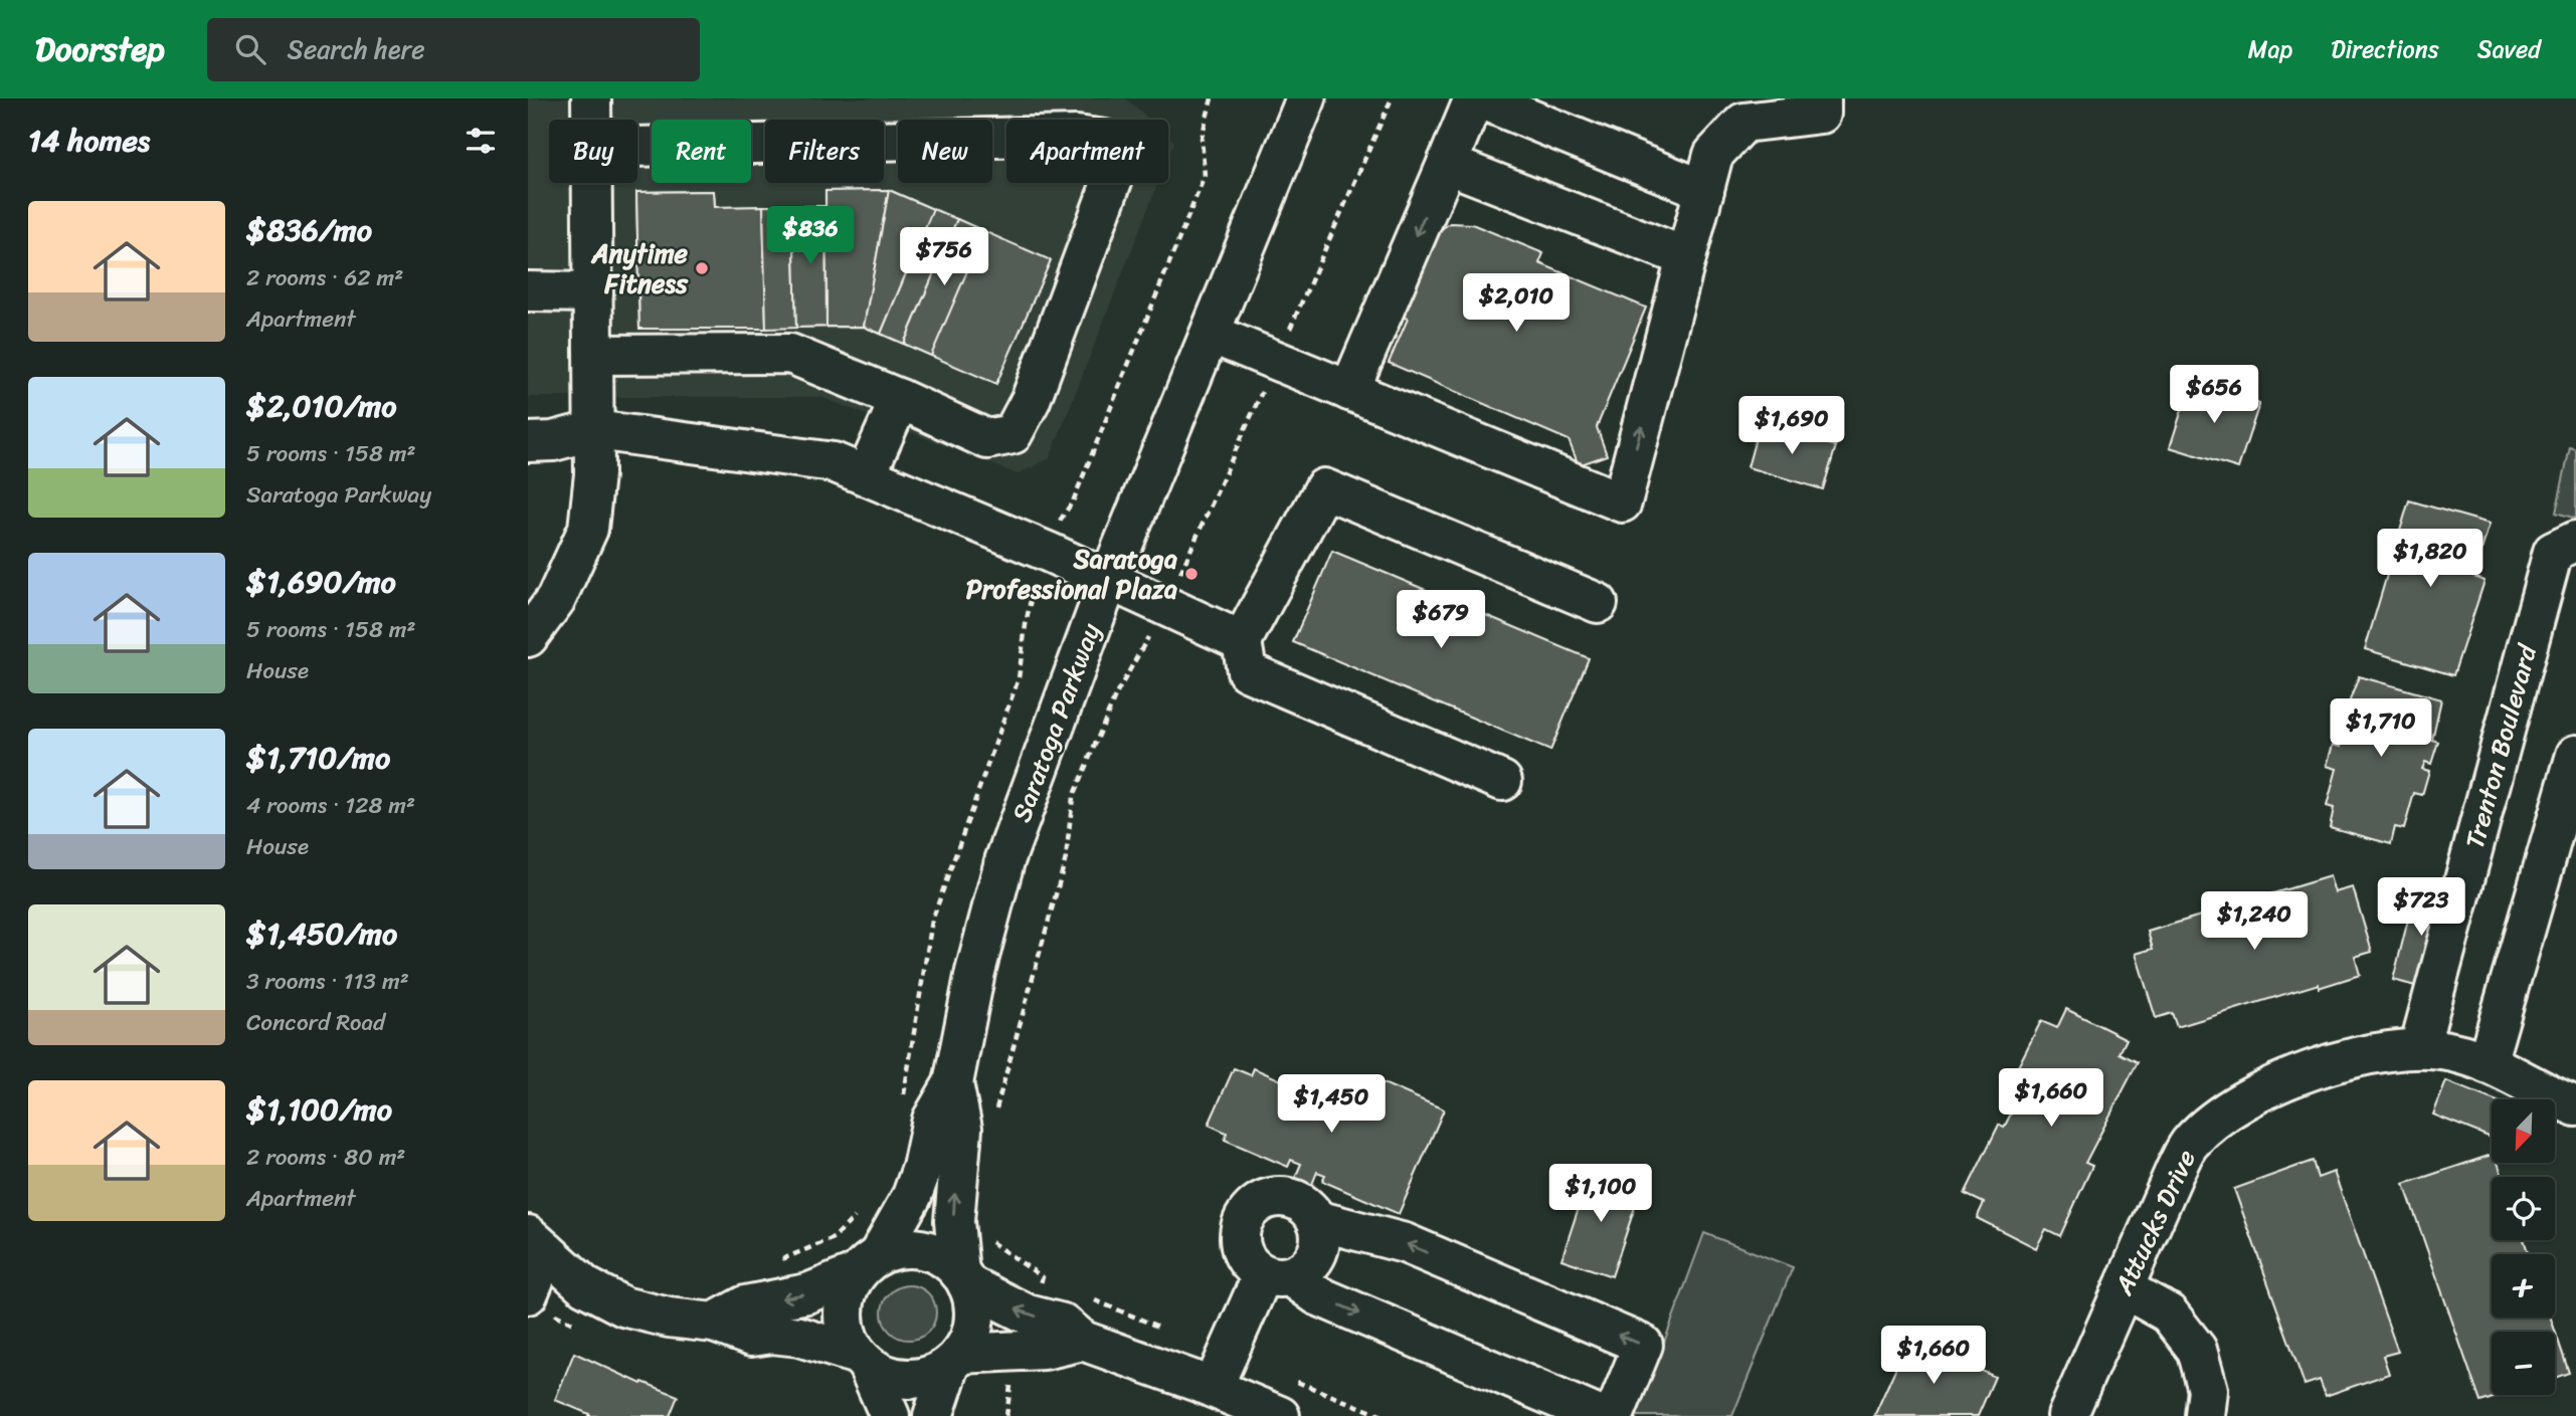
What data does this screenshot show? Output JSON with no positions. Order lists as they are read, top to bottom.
{
  "streets": {
    "street": ["Saratoga Parkway", "Trenton Boulevard", "Attucks Drive"]
  },
  "crossings": [
    ["Trenton Boulevard", "Attucks Drive"]
  ],
  "places": ["Anytime Fitness", "Saratoga Professional Plaza"],
  "north": "bottom left",
  "page": {
    "header": "Doorstep",
    "search": "Search here",
    "nav": ["Map", "Directions", "Saved"],
    "heading": "14 homes",
    "chip": [
      "Buy",
      "Rent",
      "Filters",
      "New",
      "Apartment"
    ],
    "list": [
      {
        "name": "$836/mo",
        "note": "2 rooms · 62 m² · Apartment"
      },
      {
        "name": "$2,010/mo",
        "note": "5 rooms · 158 m² · Saratoga Parkway"
      },
      {
        "name": "$1,690/mo",
        "note": "5 rooms · 158 m² · House"
      },
      {
        "name": "$1,710/mo",
        "note": "4 rooms · 128 m² · House"
      },
      {
        "name": "$1,450/mo",
        "note": "3 rooms · 113 m² · Concord Road"
      },
      {
        "name": "$1,100/mo",
        "note": "2 rooms · 80 m² · Apartment"
      }
    ],
    "price": [
      "$836",
      "$756",
      "$2,010",
      "$656",
      "$1,690",
      "$1,820",
      "$679",
      "$1,710",
      "$723",
      "$1,240",
      "$1,660",
      "$1,450",
      "$1,100",
      "$1,660"
    ],
    "map_buttons": ["+", "−"]
  }
}
